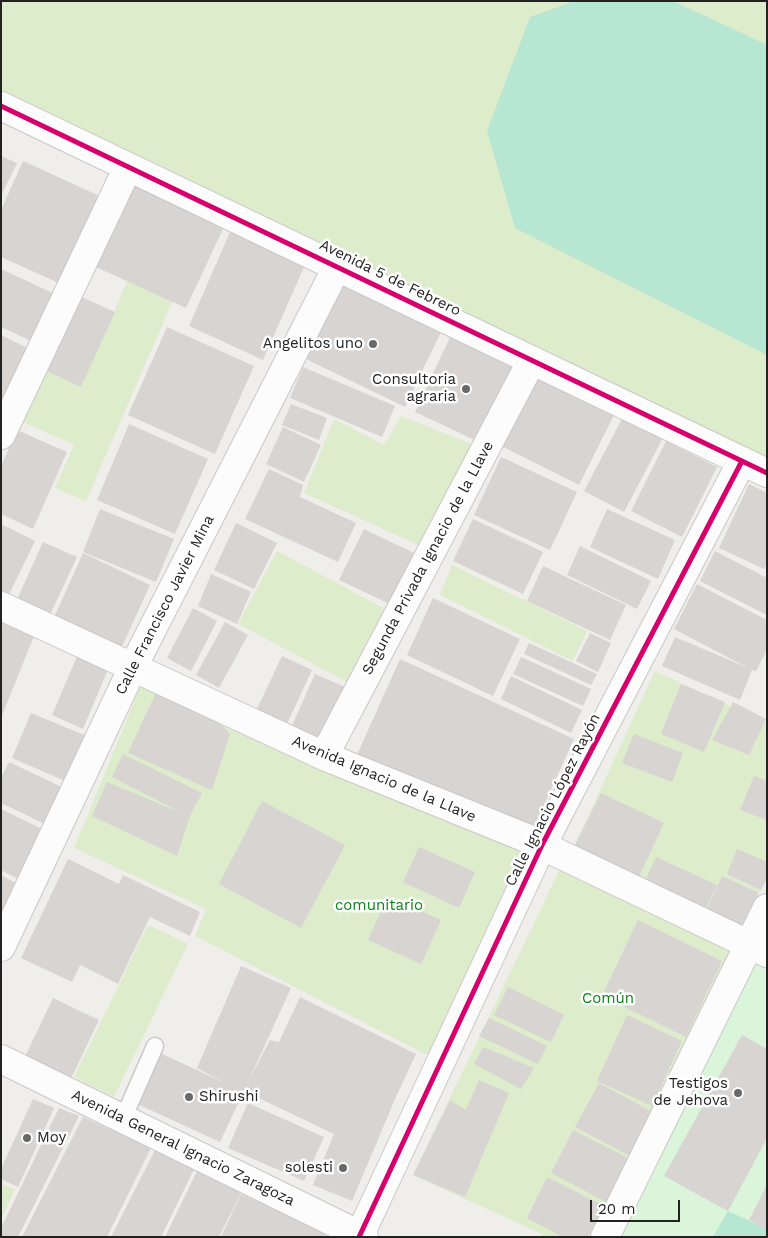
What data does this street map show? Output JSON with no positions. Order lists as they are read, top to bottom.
{
  "streets": {
    "street": [
      "Avenida 5 de Febrero",
      "Segunda Privada Ignacio de la Llave",
      "Calle Francisco Javier Mina",
      "Avenida Ignacio de la Llave",
      "Calle Ignacio López Rayón",
      "Avenida General Ignacio Zaragoza"
    ]
  },
  "crossings": [
    ["Avenida 5 de Febrero", "Segunda Privada Ignacio de la Llave"],
    ["Avenida 5 de Febrero", "Calle Francisco Javier Mina"],
    ["Avenida 5 de Febrero", "Calle Ignacio López Rayón"],
    ["Segunda Privada Ignacio de la Llave", "Avenida Ignacio de la Llave"],
    ["Calle Francisco Javier Mina", "Avenida Ignacio de la Llave"],
    ["Avenida Ignacio de la Llave", "Calle Ignacio López Rayón"],
    ["Calle Ignacio López Rayón", "Avenida General Ignacio Zaragoza"]
  ],
  "parks": ["comunitario", "Común"],
  "places": [
    "Angelitos uno",
    "Consultoria agraria",
    "Testigos de Jehova",
    "Shirushi",
    "Moy",
    "solesti"
  ],
  "scale_bar": "20 m"
}
